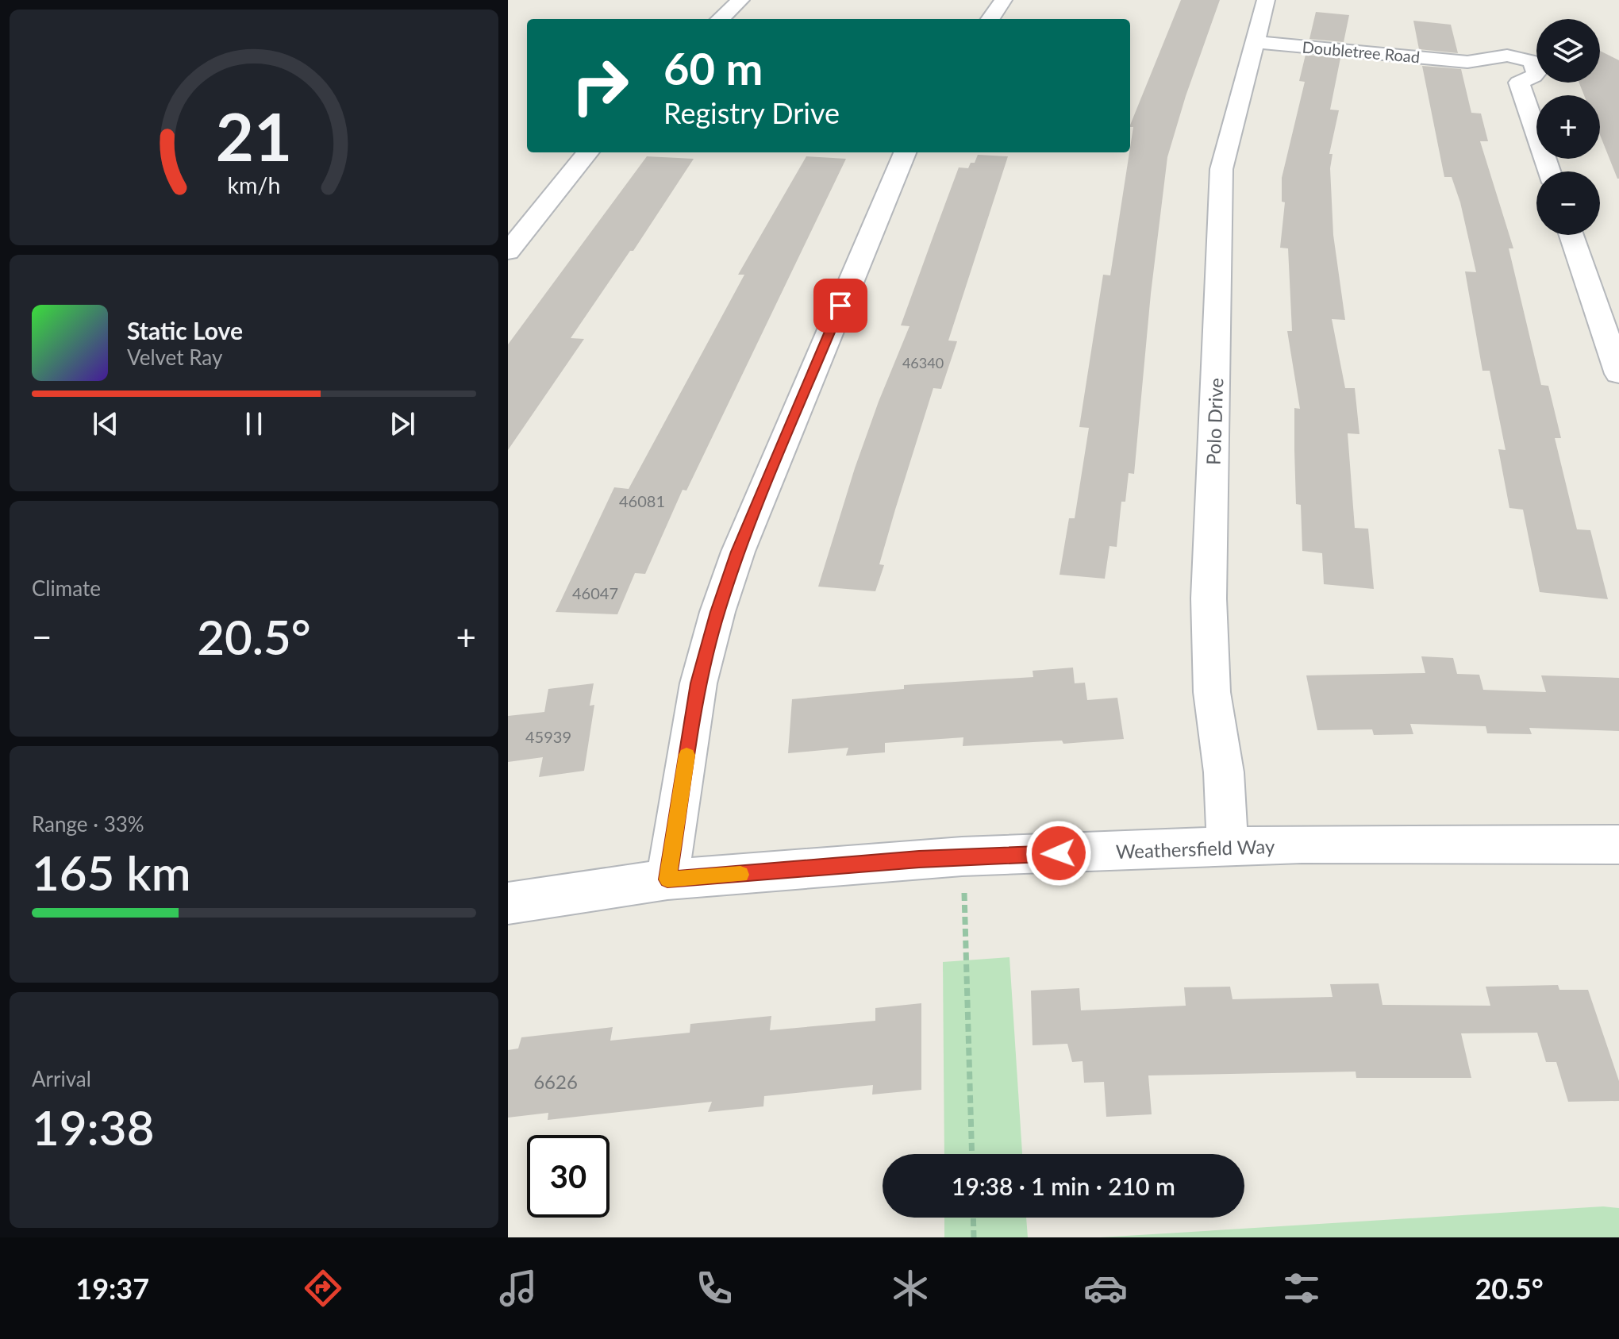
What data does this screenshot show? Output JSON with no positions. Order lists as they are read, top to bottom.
{
  "streets": {
    "street": ["Doubletree Road", "Polo Drive", "Weathersfield Way"]
  },
  "crossings": [
    ["Doubletree Road", "Polo Drive"],
    ["Polo Drive", "Weathersfield Way"]
  ],
  "house_numbers": [
    "46340",
    "46081",
    "46047",
    "45939",
    "6626"
  ],
  "page": {
    "map_buttons": ["+", "−"],
    "turn": ["60 m", "Registry Drive"],
    "song": ["Static Love", "Velvet Ray"],
    "tile": [
      "Climate",
      ["Range · 33%", "165 km"],
      ["Arrival", "19:38"]
    ],
    "heat": ["−", "20.5°", "+"],
    "limit": "30",
    "trip": "19:38 · 1 min · 210 m",
    "tabs": ["19:37", "20.5°"],
    "gauge": ["21", "km/h"]
  }
}
